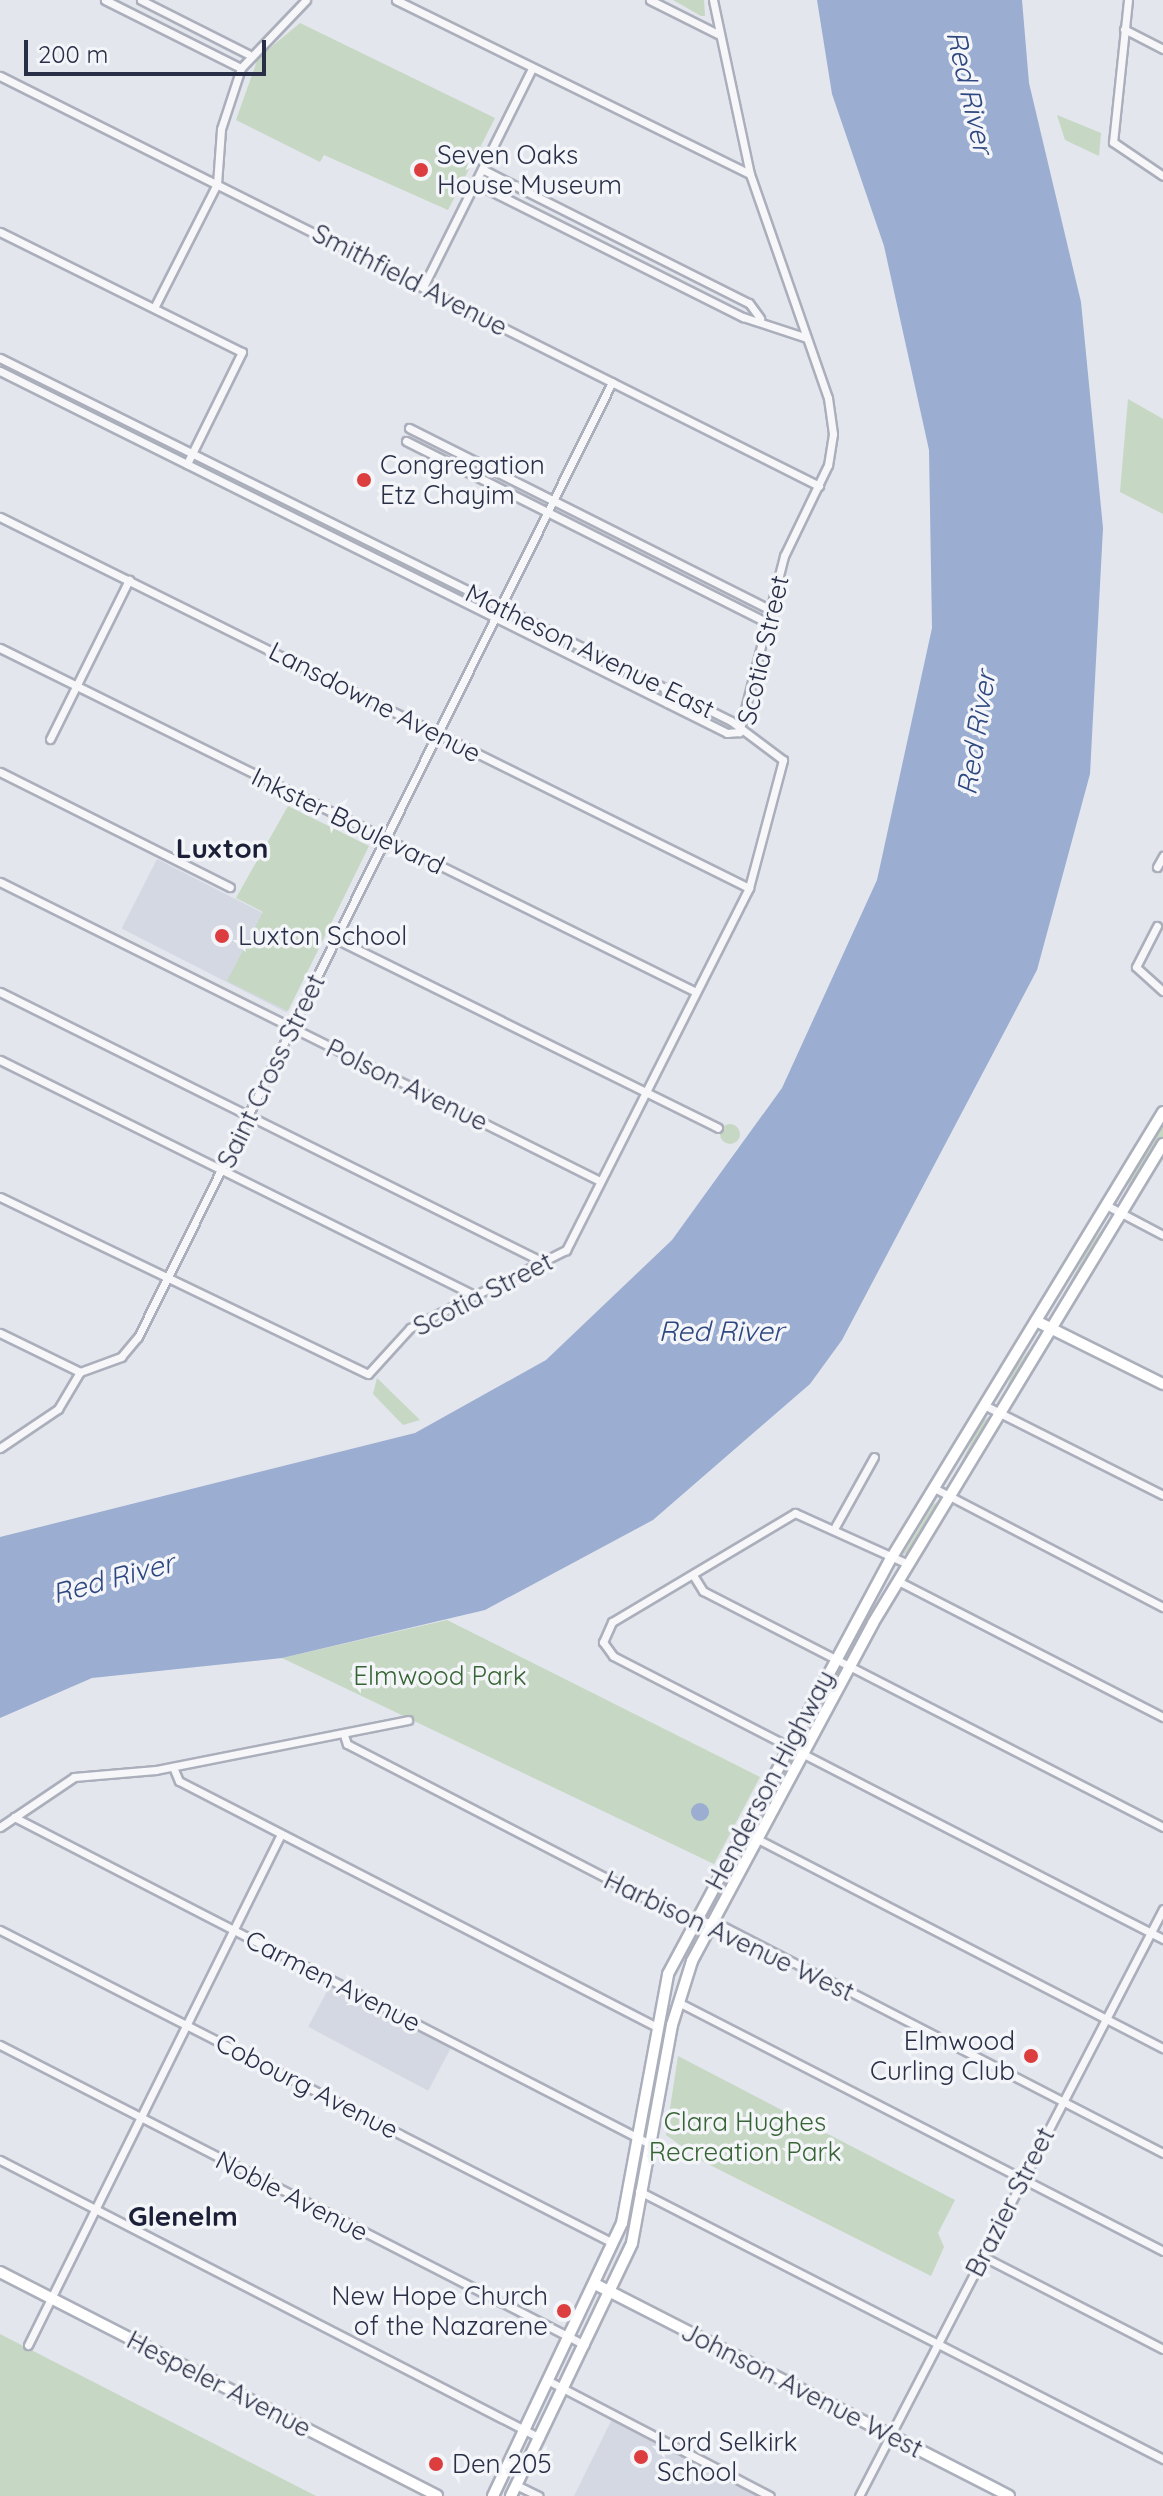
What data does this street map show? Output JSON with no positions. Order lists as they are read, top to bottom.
{
  "streets": {
    "main road": ["Henderson Highway", "Hespeler Avenue", "Johnson Avenue West"],
    "street": [
      "Smithfield Avenue",
      "Scotia Street",
      "Matheson Avenue East",
      "Lansdowne Avenue",
      "Inkster Boulevard",
      "Saint Cross Street",
      "Polson Avenue",
      "Harbison Avenue West",
      "Carmen Avenue",
      "Cobourg Avenue",
      "Noble Avenue",
      "Brazier Street"
    ]
  },
  "crossings": [
    ["Smithfield Avenue", "Scotia Street"],
    ["Smithfield Avenue", "Saint Cross Street"],
    ["Scotia Street", "Matheson Avenue East"],
    ["Scotia Street", "Lansdowne Avenue"],
    ["Scotia Street", "Inkster Boulevard"],
    ["Scotia Street", "Saint Cross Street"],
    ["Scotia Street", "Polson Avenue"],
    ["Matheson Avenue East", "Saint Cross Street"],
    ["Lansdowne Avenue", "Saint Cross Street"],
    ["Inkster Boulevard", "Saint Cross Street"],
    ["Saint Cross Street", "Polson Avenue"],
    ["Henderson Highway", "Harbison Avenue West"],
    ["Henderson Highway", "Carmen Avenue"],
    ["Henderson Highway", "Cobourg Avenue"],
    ["Henderson Highway", "Noble Avenue"],
    ["Henderson Highway", "Johnson Avenue West"],
    ["Harbison Avenue West", "Brazier Street"],
    ["Brazier Street", "Johnson Avenue West"]
  ],
  "districts": ["Luxton", "Glenelm"],
  "water": ["Red River"],
  "parks": ["Elmwood Park", "Clara Hughes Recreation Park"],
  "places": [
    "Seven Oaks House Museum",
    "Congregation Etz Chayim",
    "Luxton School",
    "Elmwood Curling Club",
    "New Hope Church of the Nazarene",
    "Lord Selkirk School",
    "Den 205"
  ],
  "scale_bar": "200 m"
}
